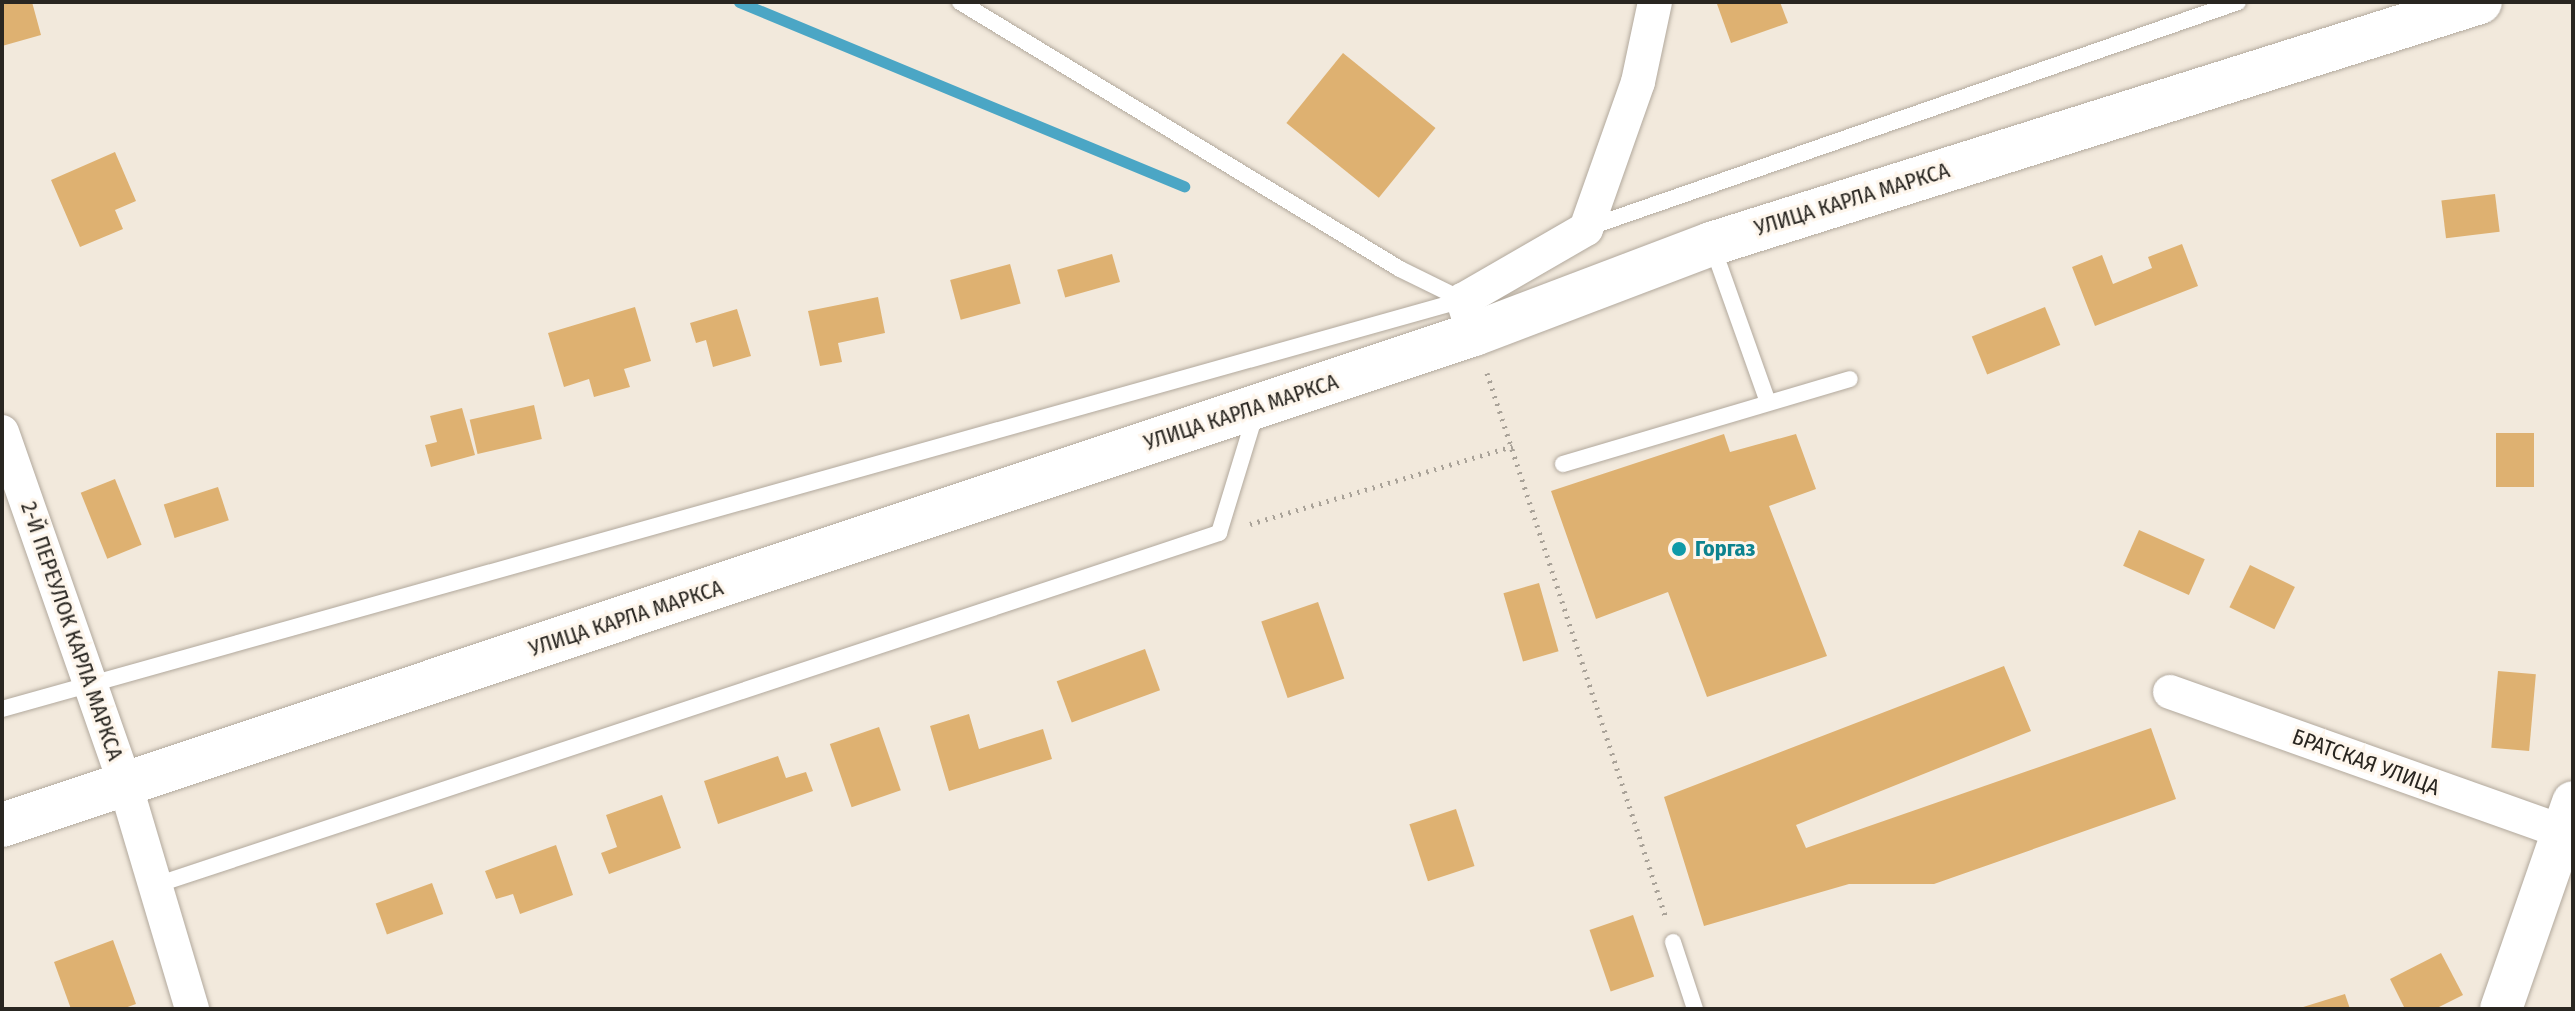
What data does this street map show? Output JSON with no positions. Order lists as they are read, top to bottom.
{
  "streets": {
    "main road": ["УЛИЦА КАРЛА МАРКСА"],
    "street": ["2-Й ПЕРЕУЛОК КАРЛА МАРКСА", "БРАТСКАЯ УЛИЦА"]
  },
  "crossings": [
    ["УЛИЦА КАРЛА МАРКСА", "2-Й ПЕРЕУЛОК КАРЛА МАРКСА"]
  ],
  "places": ["Горгаз"]
}
